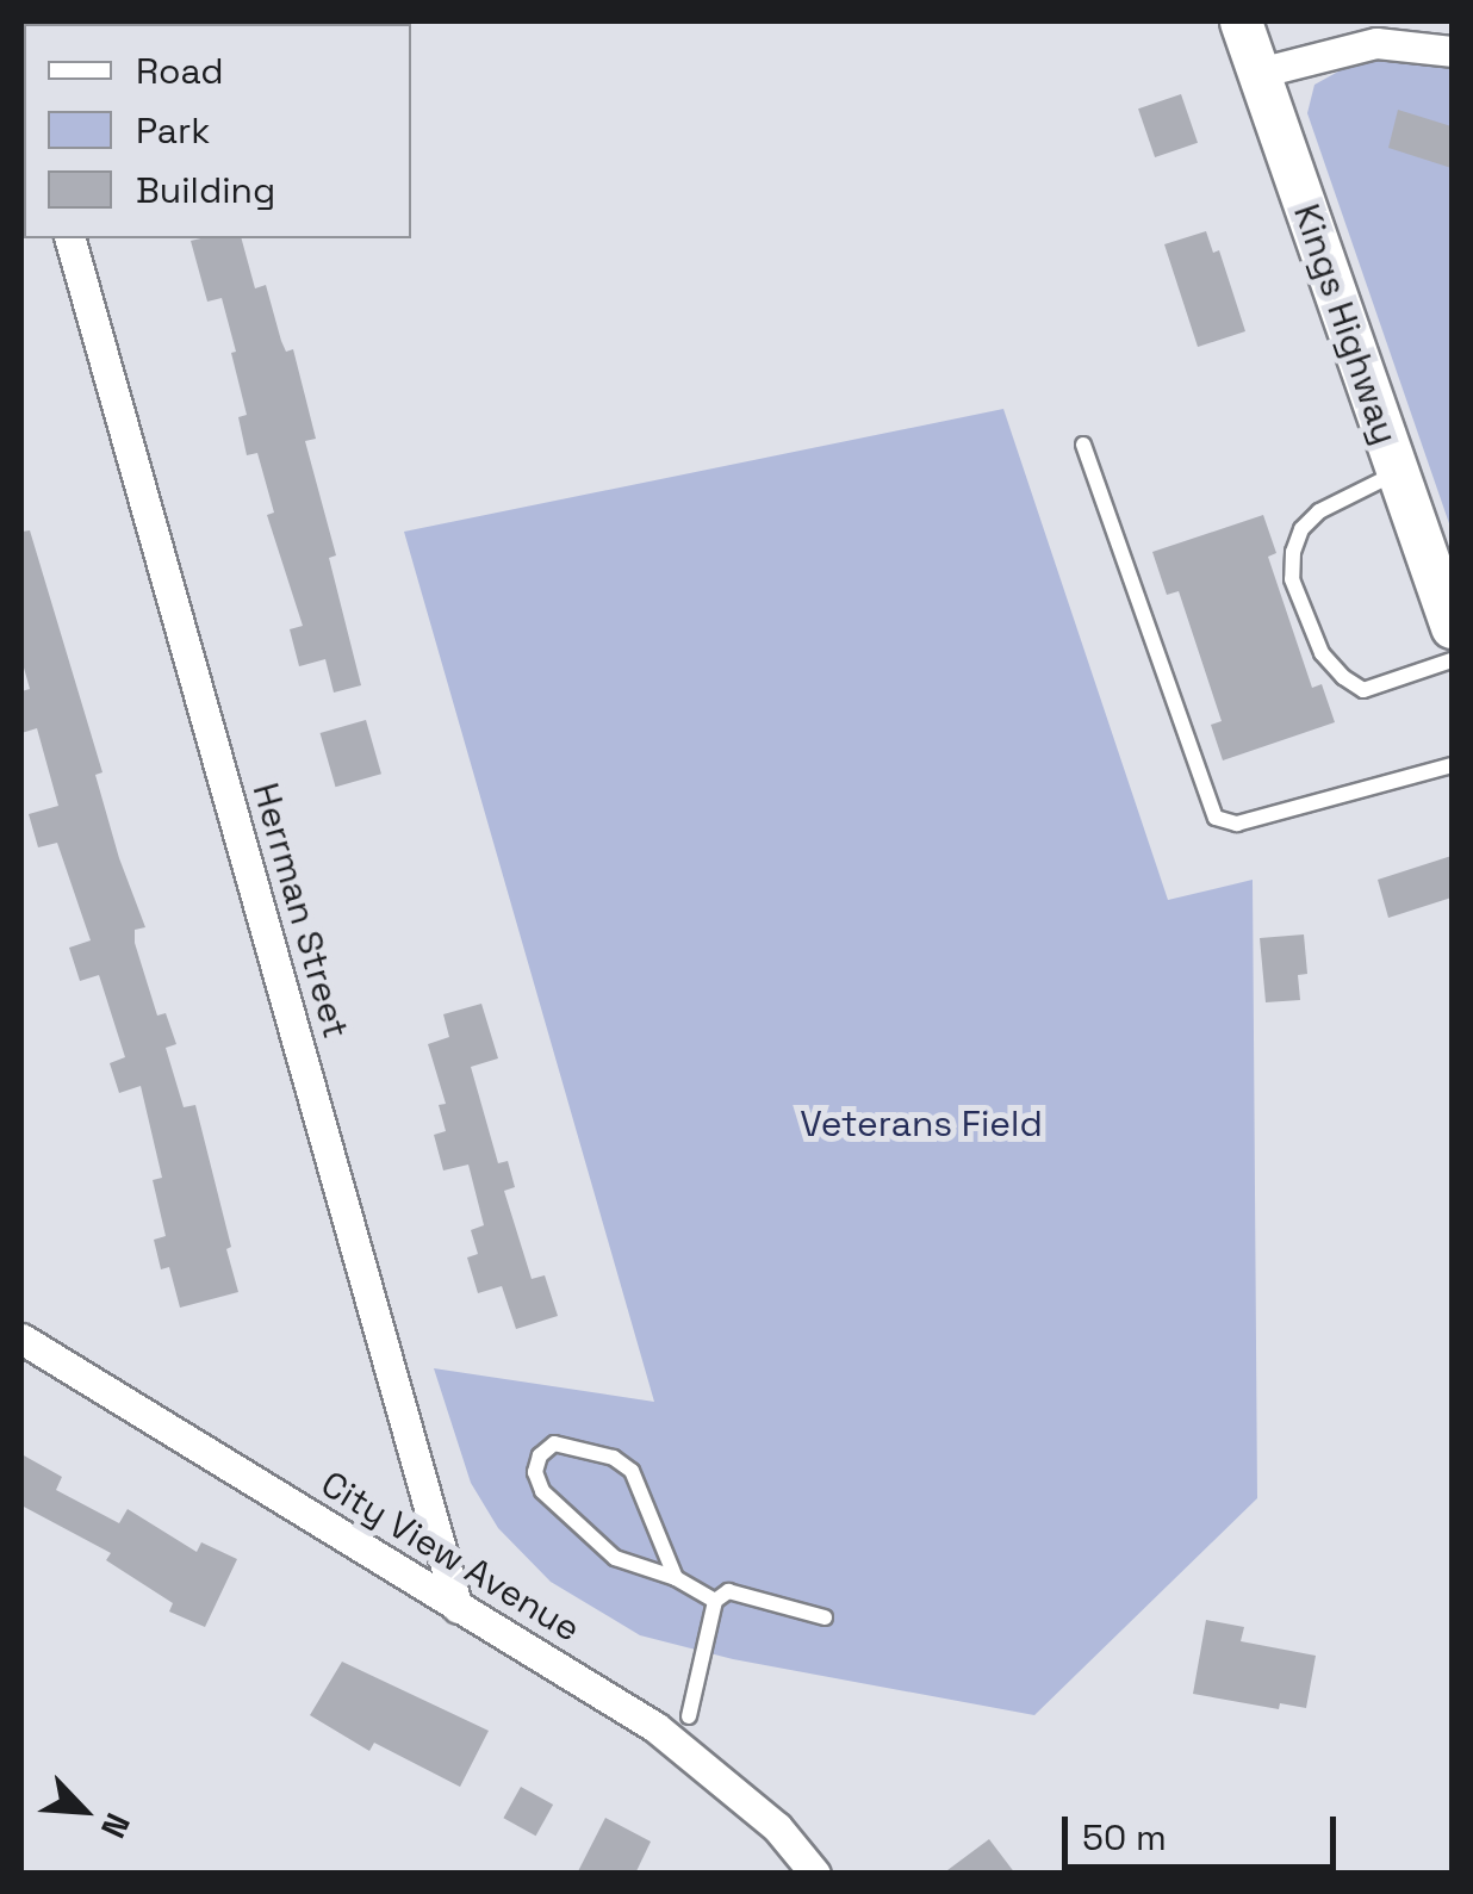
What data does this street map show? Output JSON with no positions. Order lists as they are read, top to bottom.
{
  "streets": {
    "main road": ["Kings Highway"],
    "street": ["Herrman Street", "City View Avenue"]
  },
  "crossings": [
    ["Herrman Street", "City View Avenue"]
  ],
  "parks": ["Veterans Field"],
  "legend": ["Road", "Park", "Building"],
  "scale_bar": "50 m",
  "north": "bottom right"
}
